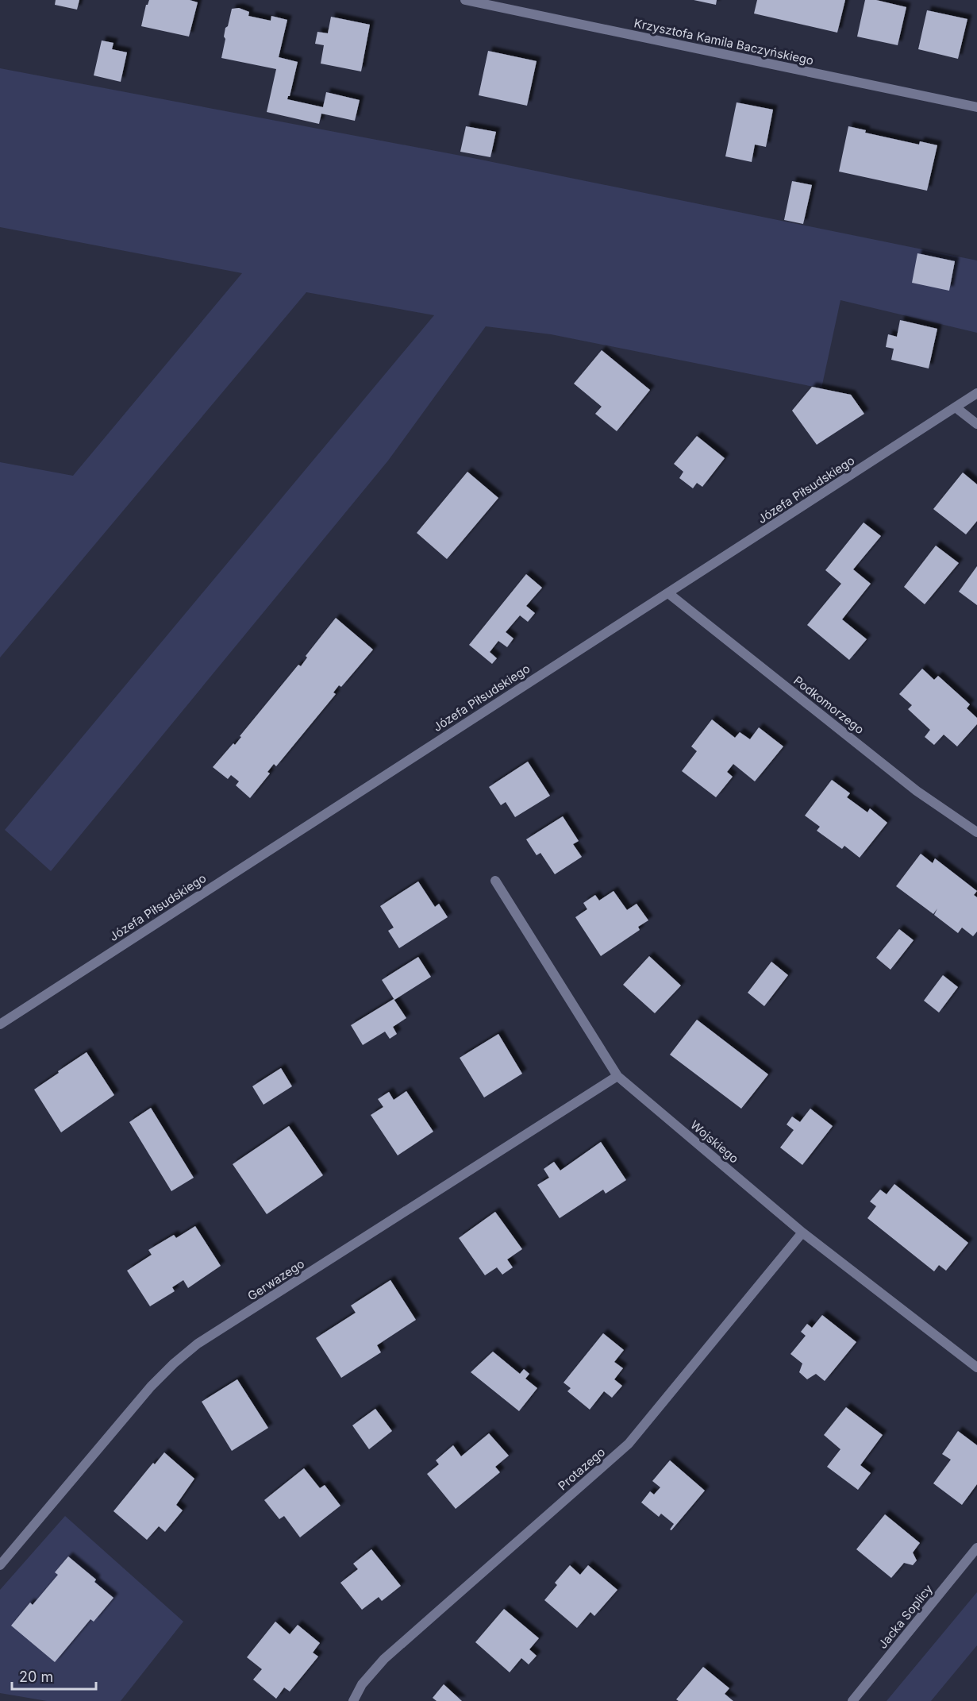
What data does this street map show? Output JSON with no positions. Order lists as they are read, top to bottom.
{
  "streets": {
    "street": [
      "Krzysztofa Kamila Baczyńskiego",
      "Józefa Piłsudskiego",
      "Podkomorzego",
      "Wojskiego",
      "Gerwazego",
      "Protazego",
      "Jacka Soplicy"
    ]
  },
  "crossings": [
    ["Józefa Piłsudskiego", "Podkomorzego"],
    ["Wojskiego", "Gerwazego"],
    ["Wojskiego", "Protazego"]
  ],
  "scale_bar": "20 m"
}
